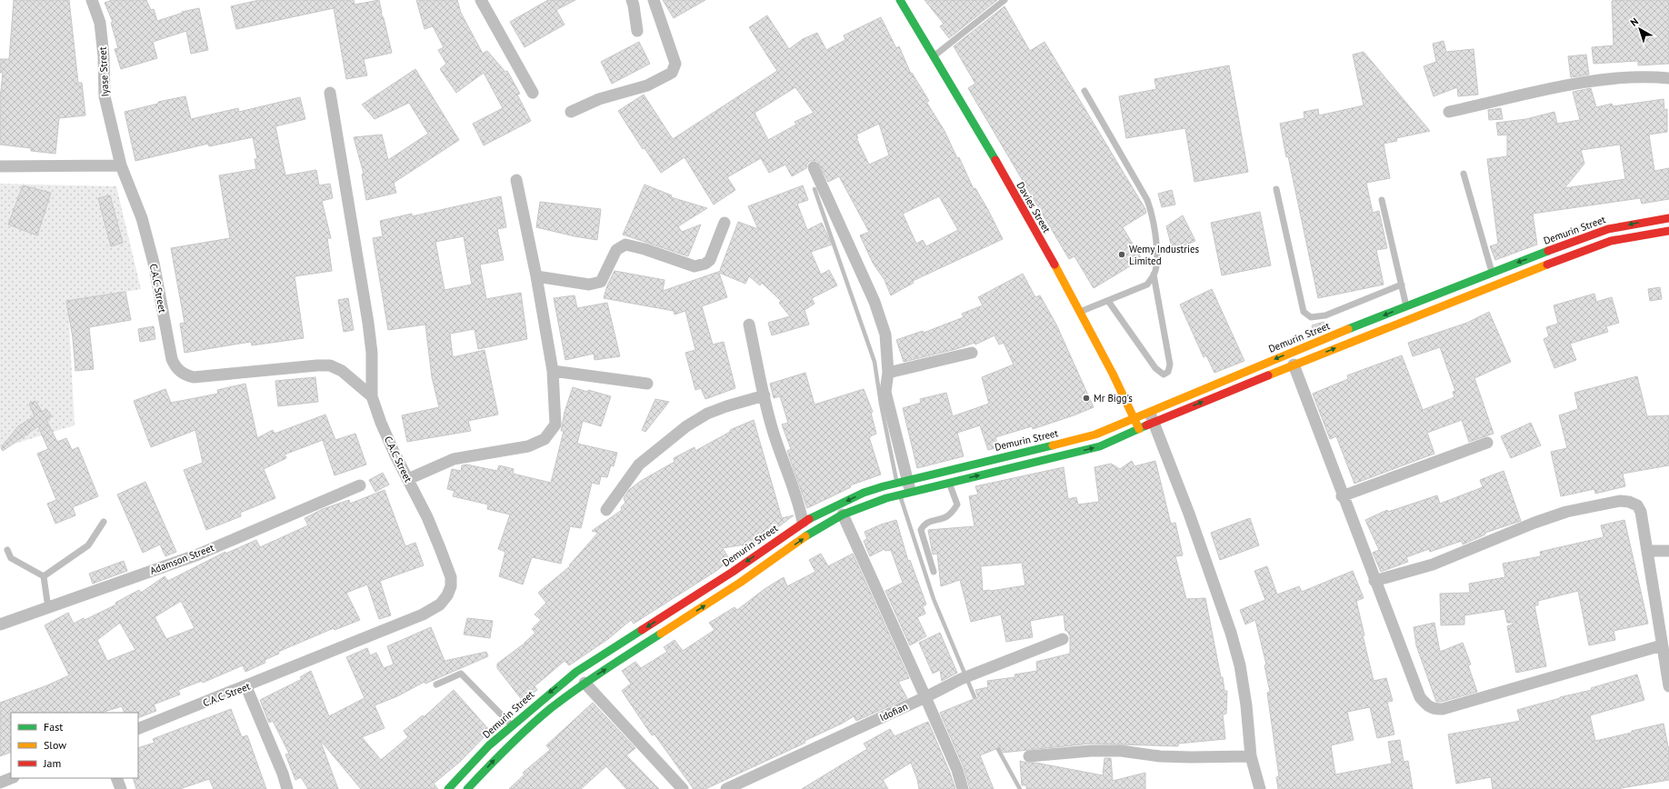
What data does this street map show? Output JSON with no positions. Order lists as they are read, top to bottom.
{
  "streets": {
    "street": [
      "Iyase Street",
      "Davies Street",
      "Demurin Street",
      "C.A.C Street",
      "Adamson Street",
      "Idofian"
    ]
  },
  "crossings": [
    ["Iyase Street", "C.A.C Street"],
    ["Davies Street", "Demurin Street"]
  ],
  "places": ["Wemy Industries Limited", "Mr Bigg's"],
  "legend": ["Fast", "Slow", "Jam"],
  "north": "top left"
}
